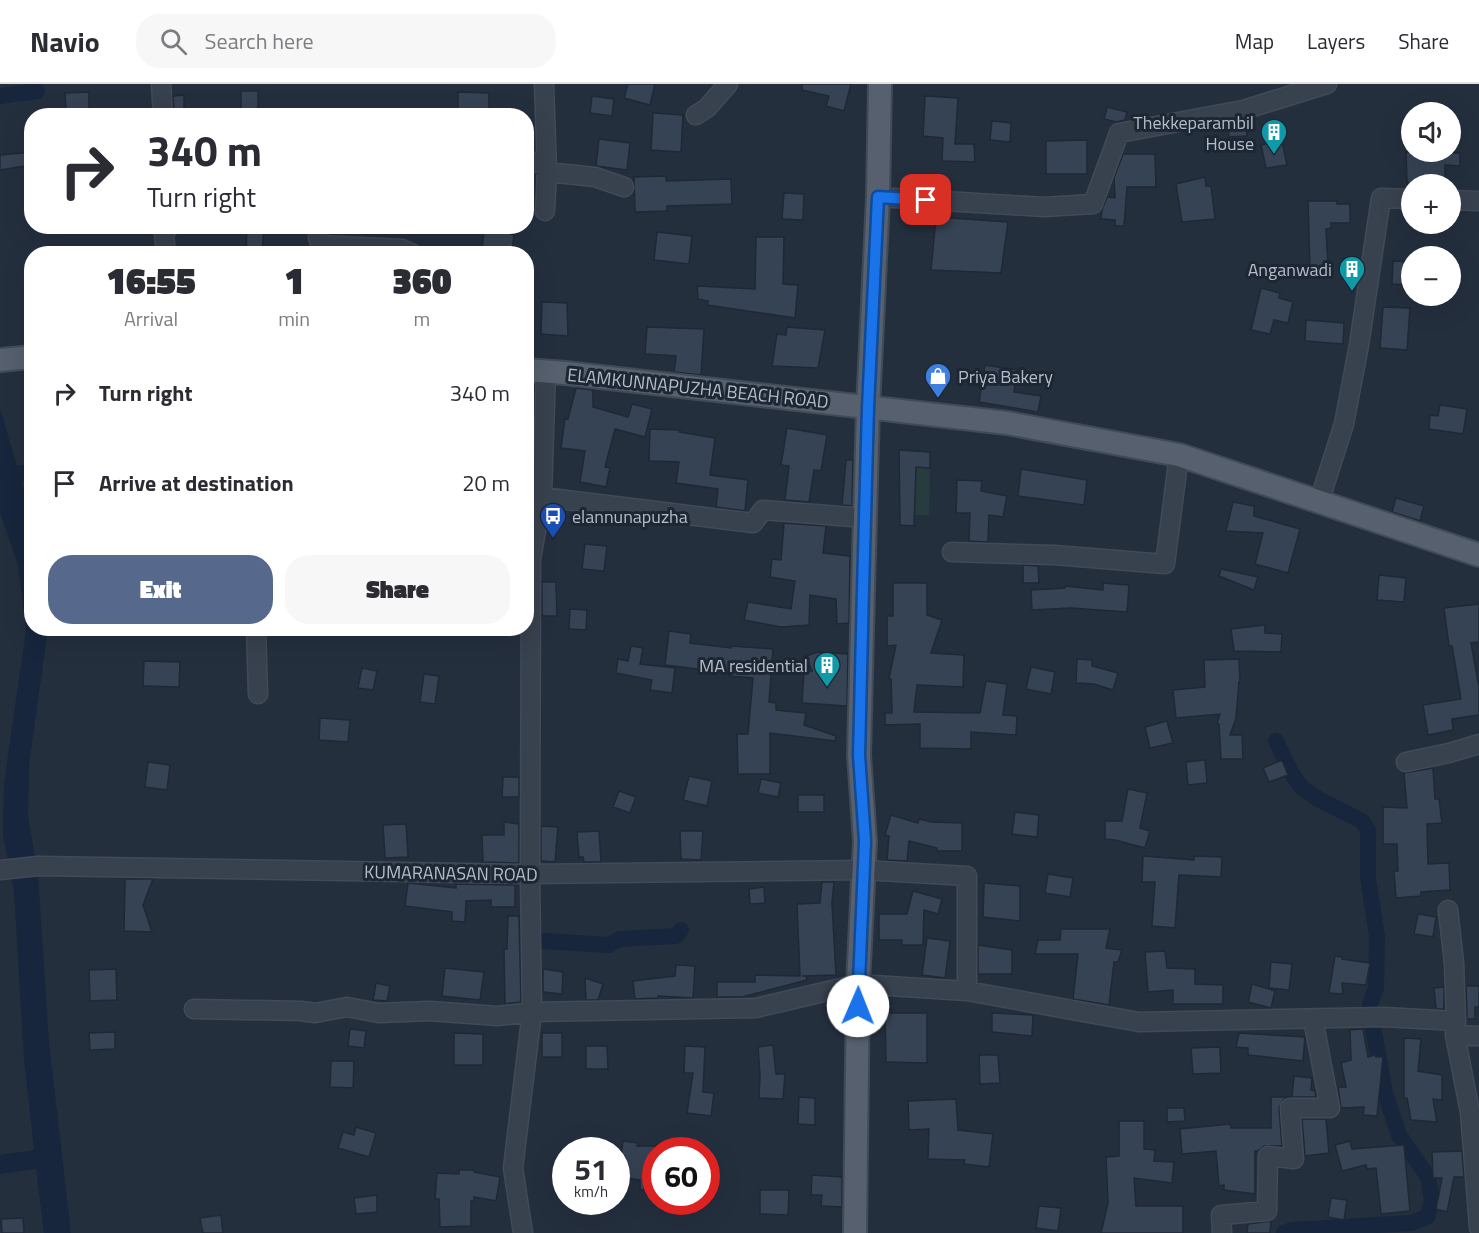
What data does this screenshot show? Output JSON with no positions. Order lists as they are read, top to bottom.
{
  "streets": {
    "main road": ["ELAMKUNNAPUZHA BEACH ROAD"],
    "street": ["KUMARANASAN ROAD"]
  },
  "places": {
    "building": ["Thekkeparambil House", "Anganwadi", "MA residential"],
    "shop": ["Priya Bakery"],
    "bus stop": ["elannunapuzha"]
  },
  "page": {
    "header": "Navio",
    "search": "Search here",
    "nav": ["Map", "Layers", "Share"],
    "map_buttons": ["+", "−"],
    "turn": ["340 m", "Turn right"],
    "eta": [
      "16:55",
      "Arrival",
      "1",
      "min",
      "360",
      "m"
    ],
    "list": [
      {
        "name": "Turn right",
        "value": "340 m"
      },
      {
        "name": "Arrive at destination",
        "value": "20 m"
      }
    ],
    "buttons": ["Exit", "Share"],
    "speed": "51 km/h",
    "limit": "60"
  }
}
